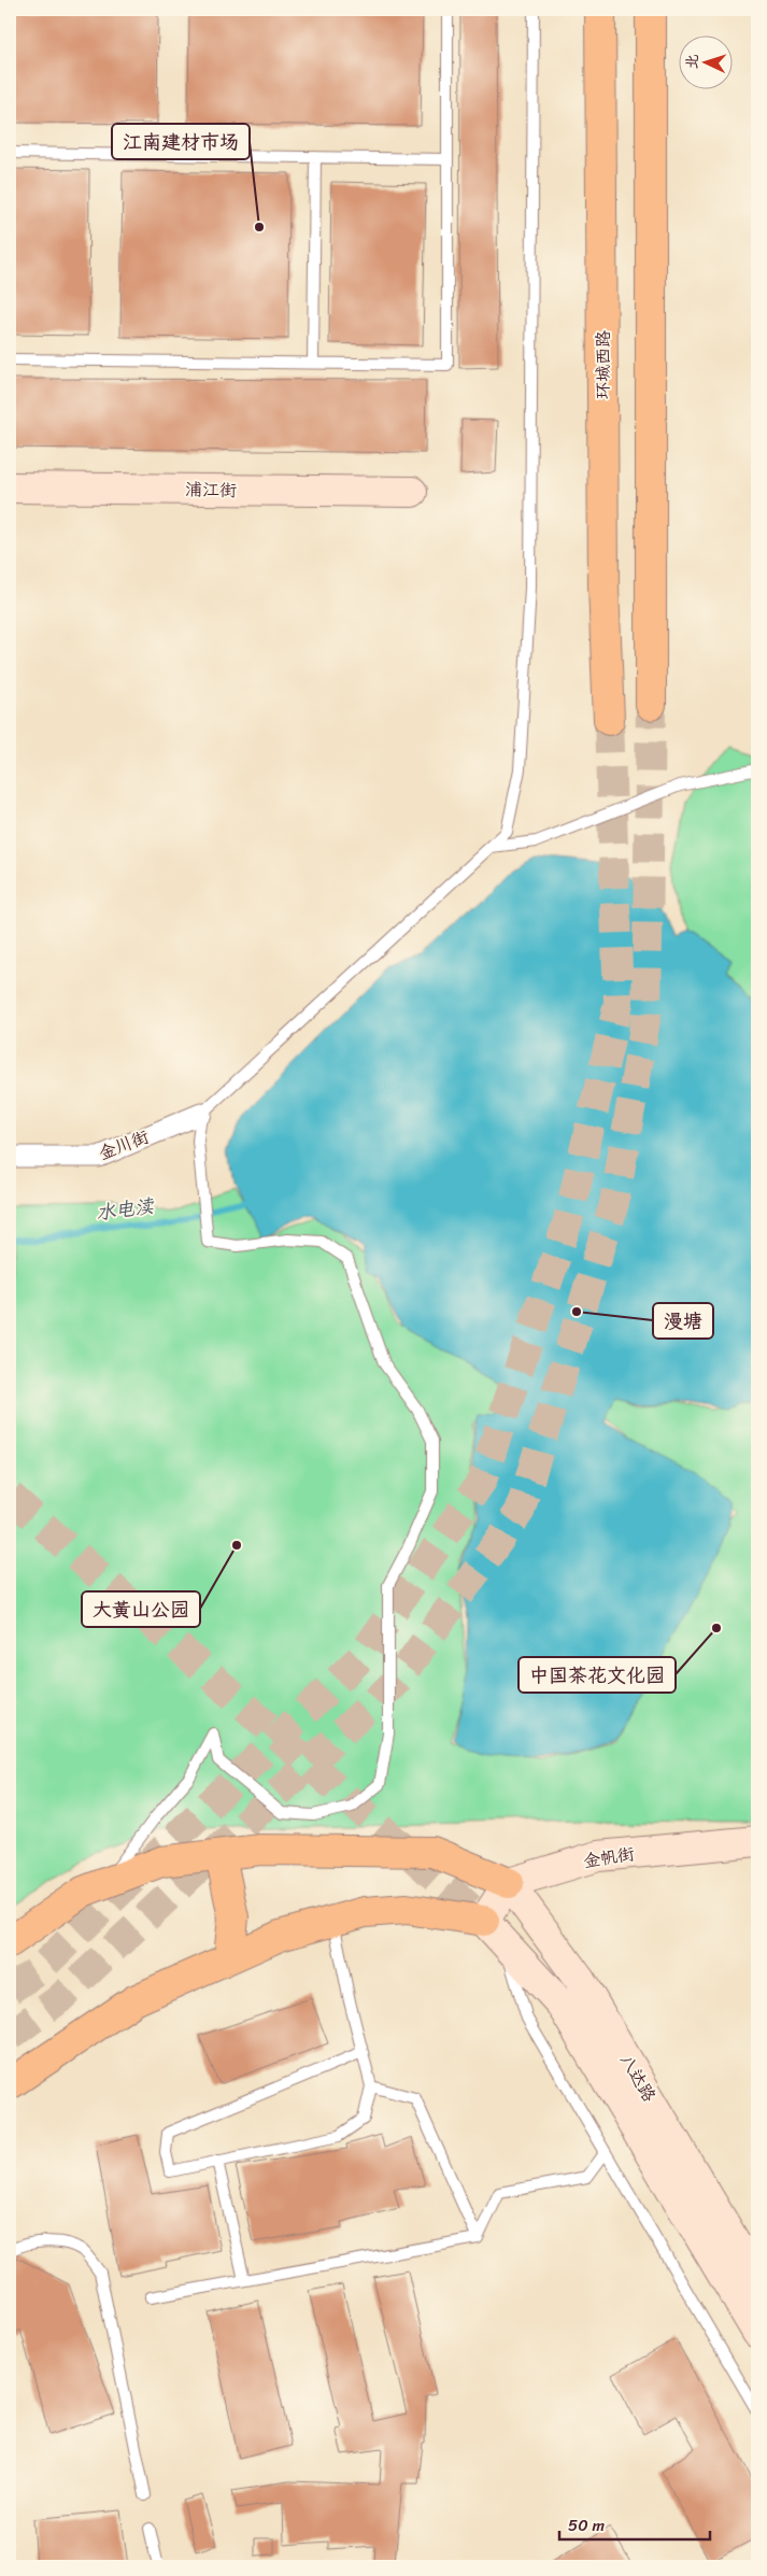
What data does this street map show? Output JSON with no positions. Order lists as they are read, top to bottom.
{
  "streets": {
    "main road": [
      "环城西路",
      "浦江街",
      "金帆街",
      "八达路"
    ],
    "street": ["金川街"]
  },
  "crossings": [
    ["金帆街", "八达路"]
  ],
  "water": ["水电渎"],
  "places": [
    "江南建材市场",
    "漫塘",
    "大黄山公园",
    "中国茶花文化园"
  ],
  "scale_bar": "50 m",
  "north": "left"
}
